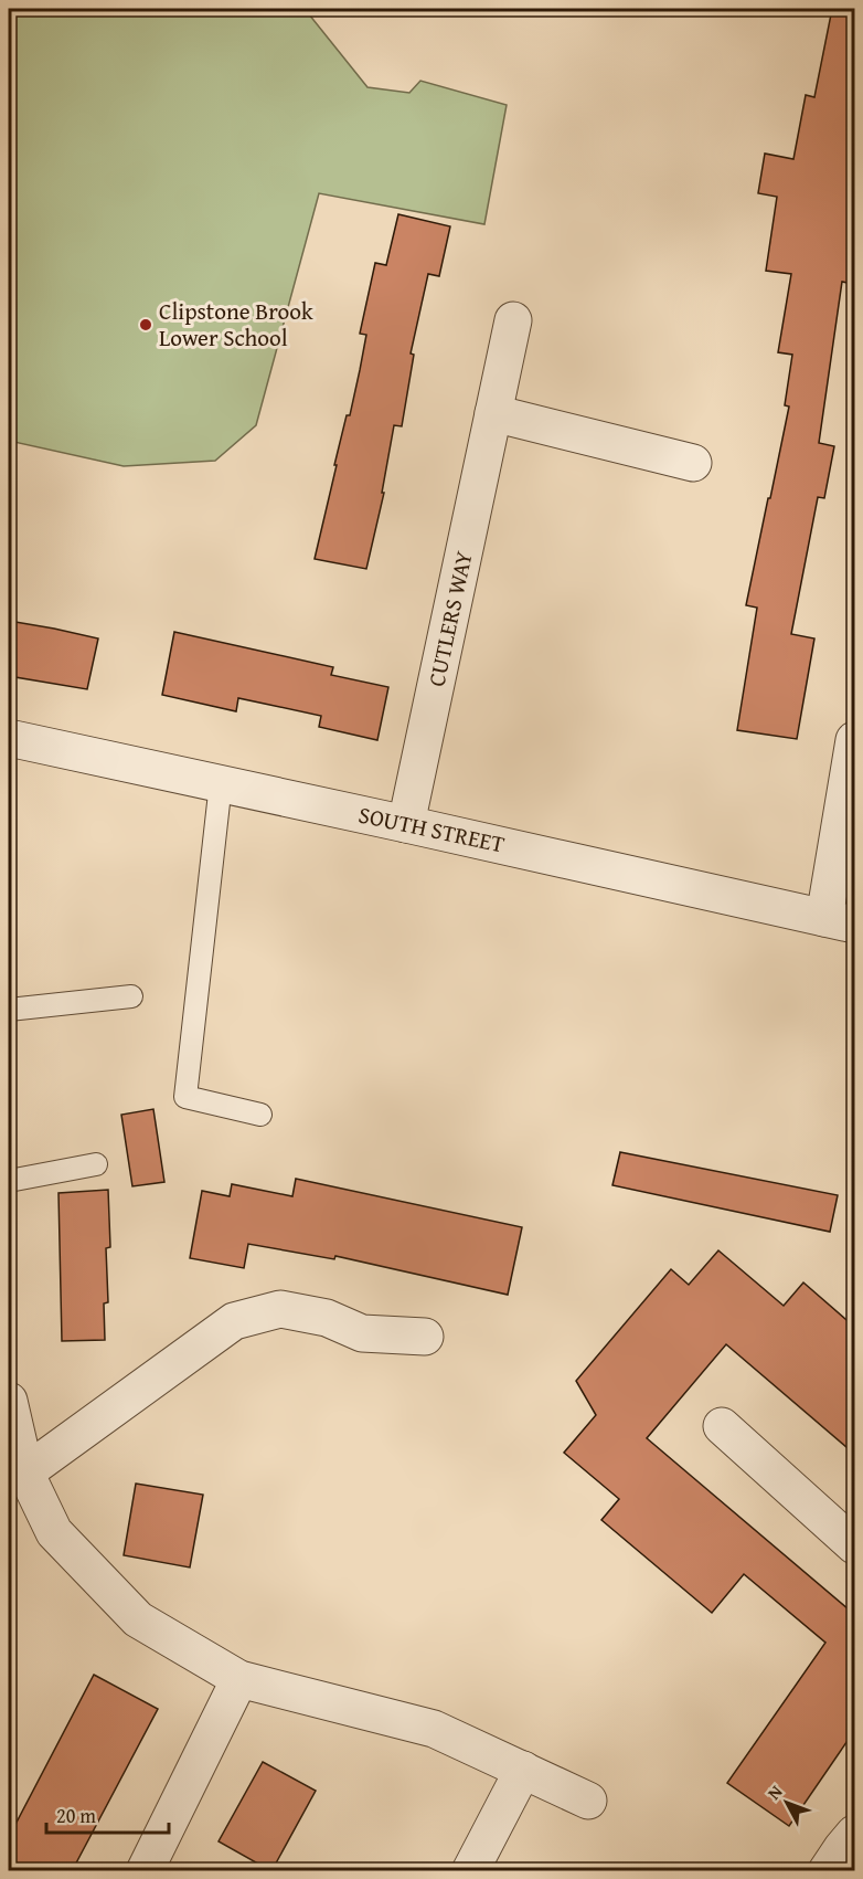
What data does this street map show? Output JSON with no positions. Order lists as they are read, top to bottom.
{
  "streets": {
    "street": ["CUTLERS WAY", "SOUTH STREET"]
  },
  "crossings": [
    ["CUTLERS WAY", "SOUTH STREET"]
  ],
  "places": ["Clipstone Brook Lower School"],
  "scale_bar": "20 m",
  "north": "top left"
}
